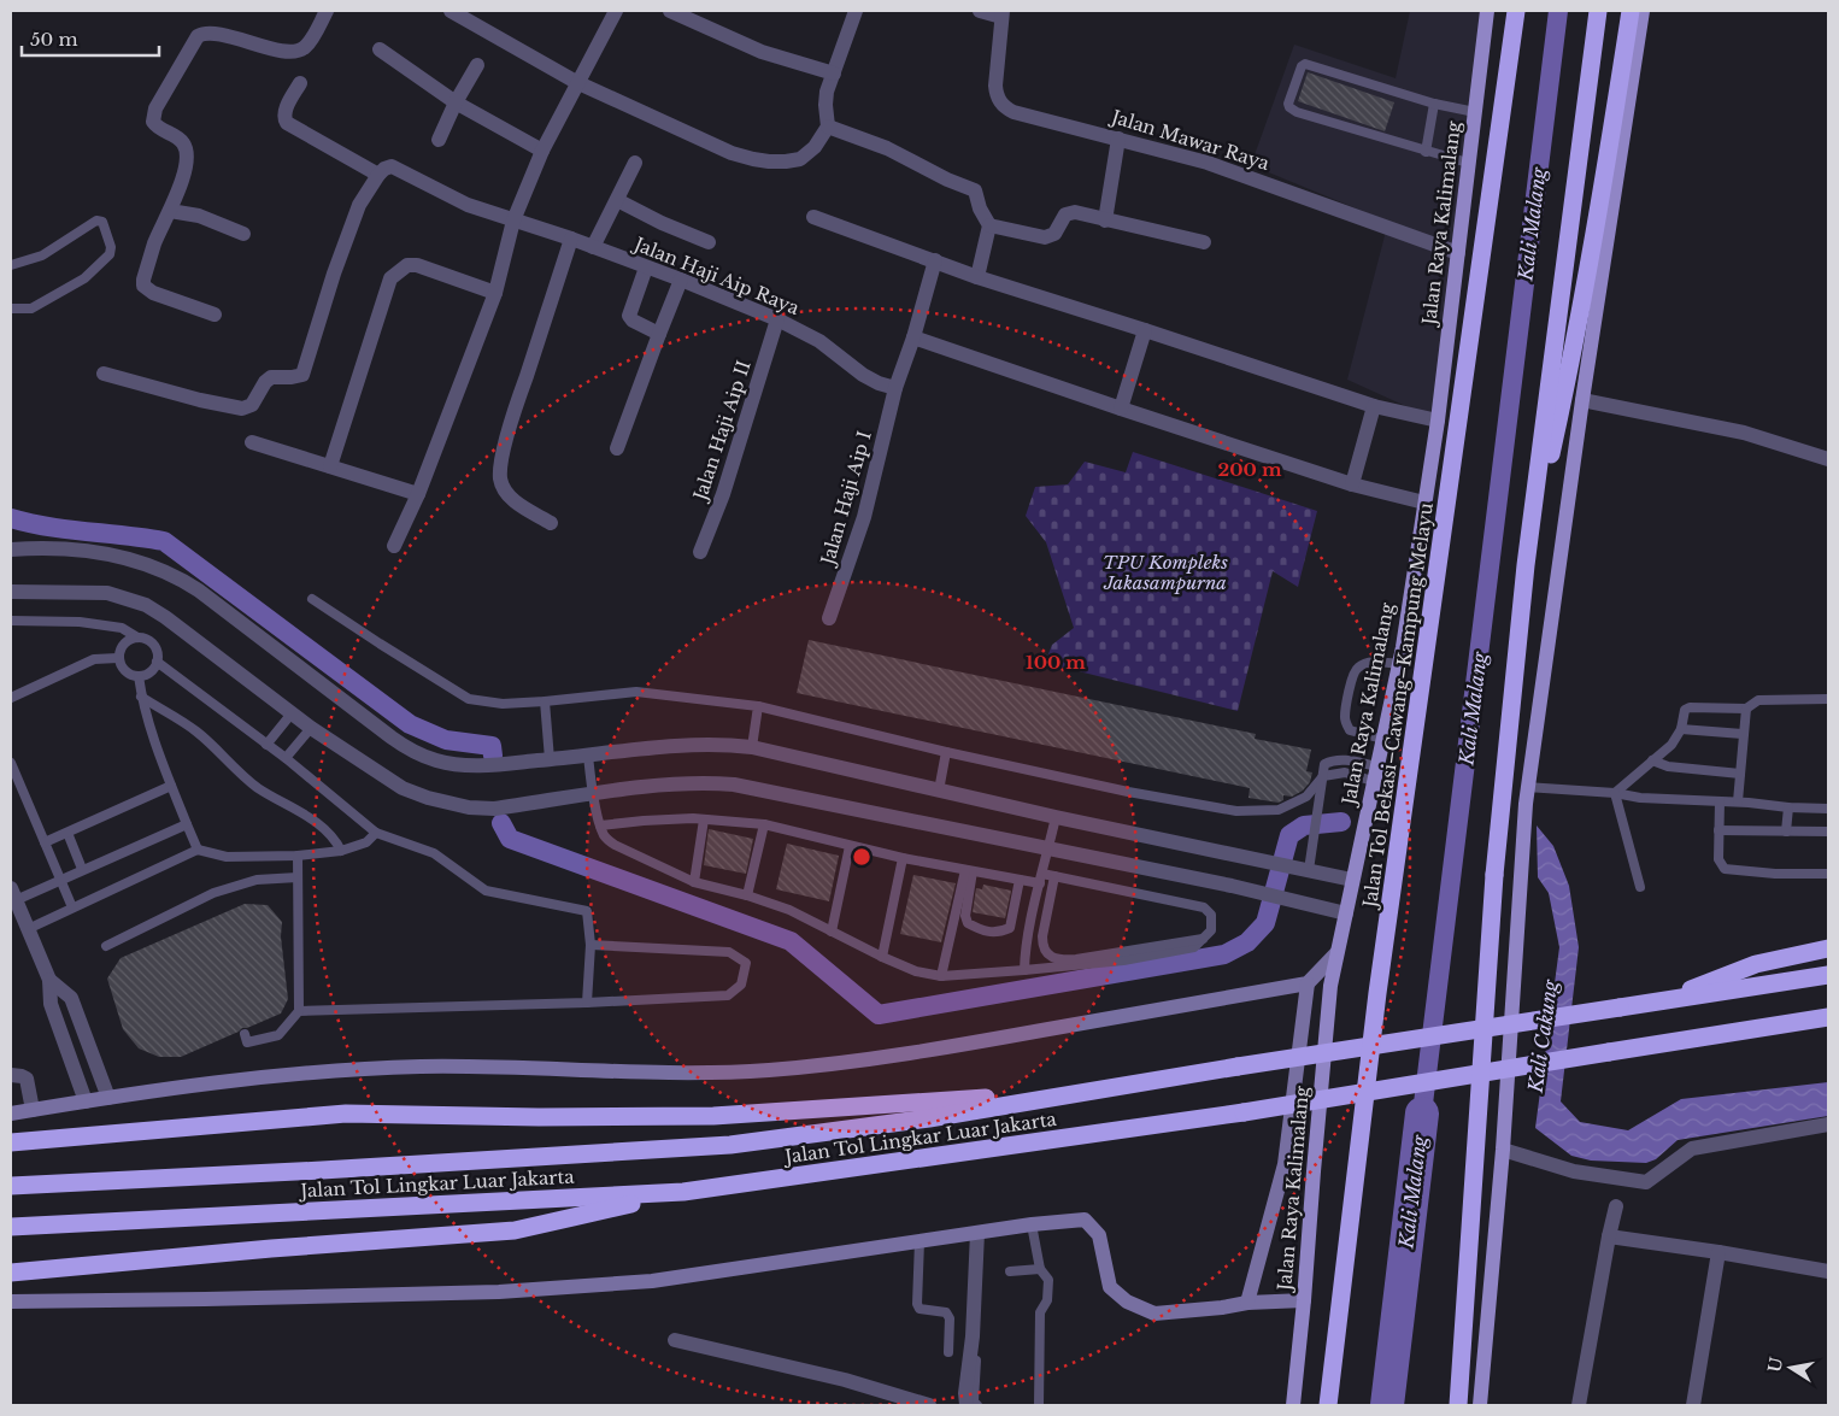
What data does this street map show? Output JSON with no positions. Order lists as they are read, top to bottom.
{
  "streets": {
    "highway": ["Jalan Tol Bekasi–Cawang–Kampung Melayu", "Jalan Tol Lingkar Luar Jakarta"],
    "main road": ["Jalan Raya Kalimalang"],
    "street": [
      "Jalan Mawar Raya",
      "Jalan Haji Aip Raya",
      "Jalan Haji Aip II",
      "Jalan Haji Aip I"
    ]
  },
  "crossings": [
    ["Jalan Mawar Raya", "Jalan Raya Kalimalang"],
    ["Jalan Haji Aip Raya", "Jalan Haji Aip II"],
    ["Jalan Haji Aip Raya", "Jalan Haji Aip I"]
  ],
  "water": ["Kali Malang", "Kali Cakung"],
  "parks": ["TPU Kompleks Jakasampurna"],
  "scale_bar": "50 m",
  "north": "left",
  "rings": ["200 m", "100 m"]
}
